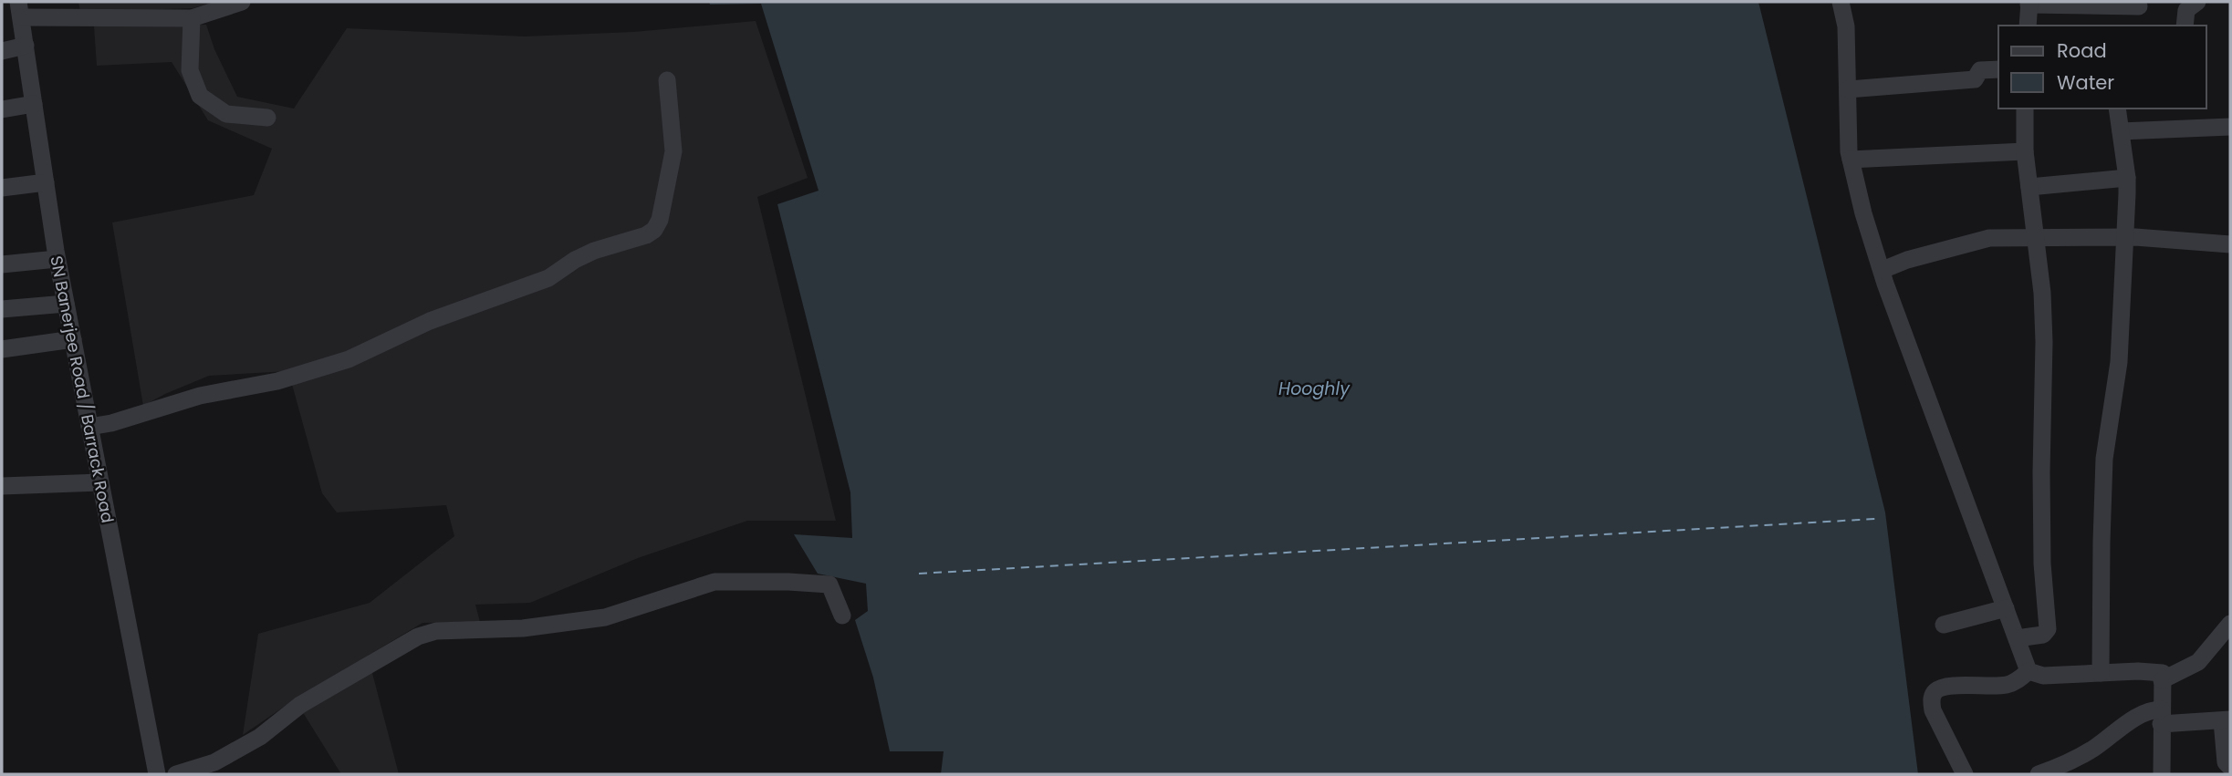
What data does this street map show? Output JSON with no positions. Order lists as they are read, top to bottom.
{
  "streets": {
    "street": ["SN Banerjee Road / Barrack Road"]
  },
  "water": ["Hooghly"],
  "legend": ["Road", "Water"]
}
